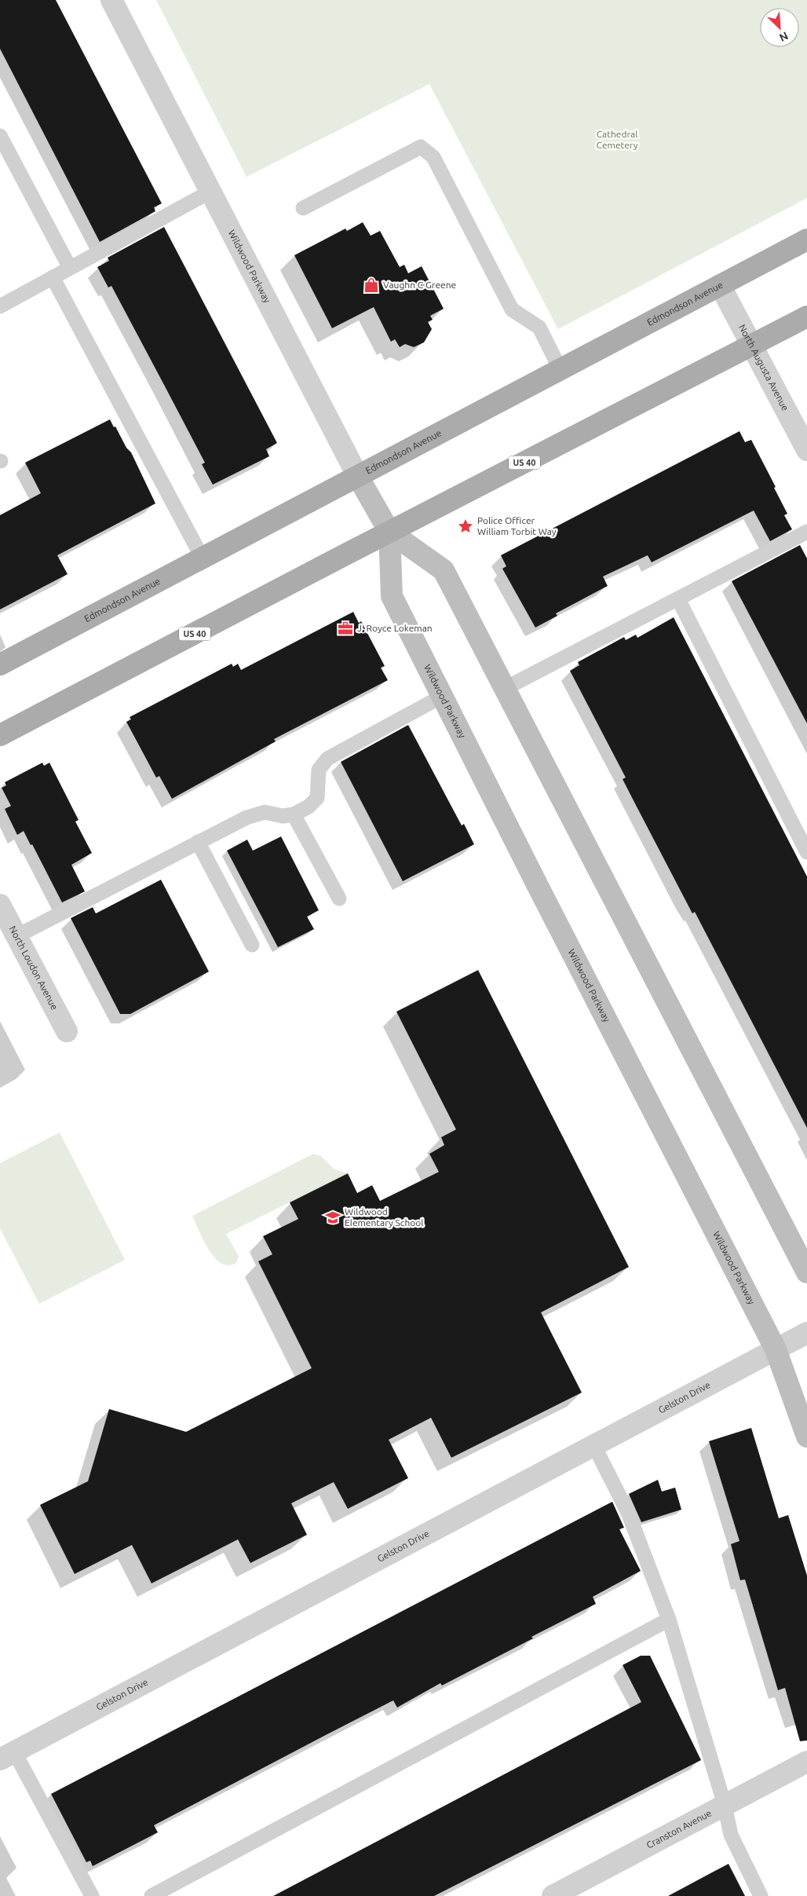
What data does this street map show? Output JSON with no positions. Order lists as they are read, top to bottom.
{
  "streets": {
    "main road": ["Edmondson Avenue", "US 40"],
    "street": [
      "Wildwood Parkway",
      "North Augusta Avenue",
      "North Loudon Avenue",
      "Gelston Drive",
      "Cranston Avenue"
    ]
  },
  "crossings": [
    ["Wildwood Parkway", "Edmondson Avenue"],
    ["Wildwood Parkway", "US 40"],
    ["Wildwood Parkway", "Gelston Drive"],
    ["Edmondson Avenue", "North Augusta Avenue"],
    ["North Augusta Avenue", "US 40"]
  ],
  "parks": ["Cathedral Cemetery"],
  "places": {
    "shop": ["Vaughn C Greene"],
    "place": ["Police Officer William Torbit Way"],
    "office": ["J. Royce Lokeman"],
    "school or university": ["Wildwood Elementary School"]
  },
  "north": "bottom right"
}
